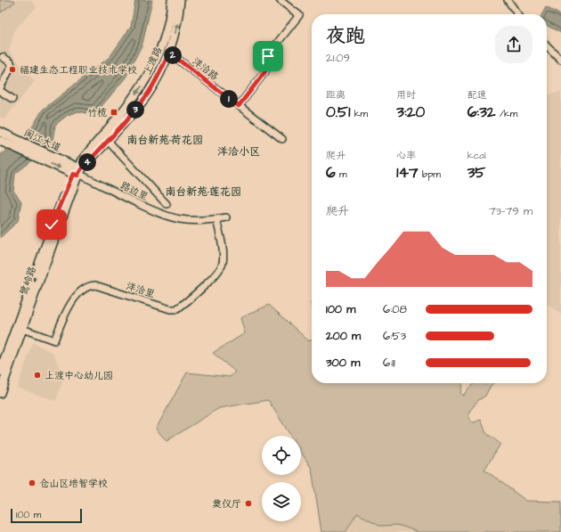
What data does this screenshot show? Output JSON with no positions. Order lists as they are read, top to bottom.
{
  "streets": {
    "main road": ["上渡路", "闽江大道", "鹭岭路"],
    "street": ["洋洽路", "路边里", "洋洽里"]
  },
  "crossings": [
    ["上渡路", "洋洽路"],
    ["上渡路", "闽江大道"],
    ["上渡路", "路边里"],
    ["上渡路", "鹭岭路"],
    ["闽江大道", "路边里"],
    ["闽江大道", "鹭岭路"],
    ["路边里", "鹭岭路"],
    ["路边里", "洋洽里"],
    ["鹭岭路", "洋洽里"]
  ],
  "districts": ["南台新苑·荷花园", "洋洽小区", "南台新苑·莲花园"],
  "places": {
    "other": [
      "福建生态工程职业技术学校",
      "上渡中心幼儿园",
      "仓山区培智学校",
      "奠仪厅"
    ],
    "transit": ["竹榄"]
  },
  "scale_bar": "100 m",
  "page": {
    "heading": ["夜跑", "21:09"],
    "pins": [
      "2",
      "1",
      "3",
      "4"
    ],
    "stats": [
      ["距离", "0.51 km"],
      ["用时", "3:20"],
      ["配速", "6:32 /km"],
      ["爬升", "6 m"],
      ["心率", "147 bpm"],
      ["kcal", "35"]
    ],
    "chart": ["爬升", "73–79 m"],
    "list": [
      {
        "name": "100 m",
        "note": "6:08"
      },
      {
        "name": "200 m",
        "note": "6:53"
      },
      {
        "name": "300 m",
        "note": "6:11"
      }
    ],
    "scale": "100 m"
  }
}
